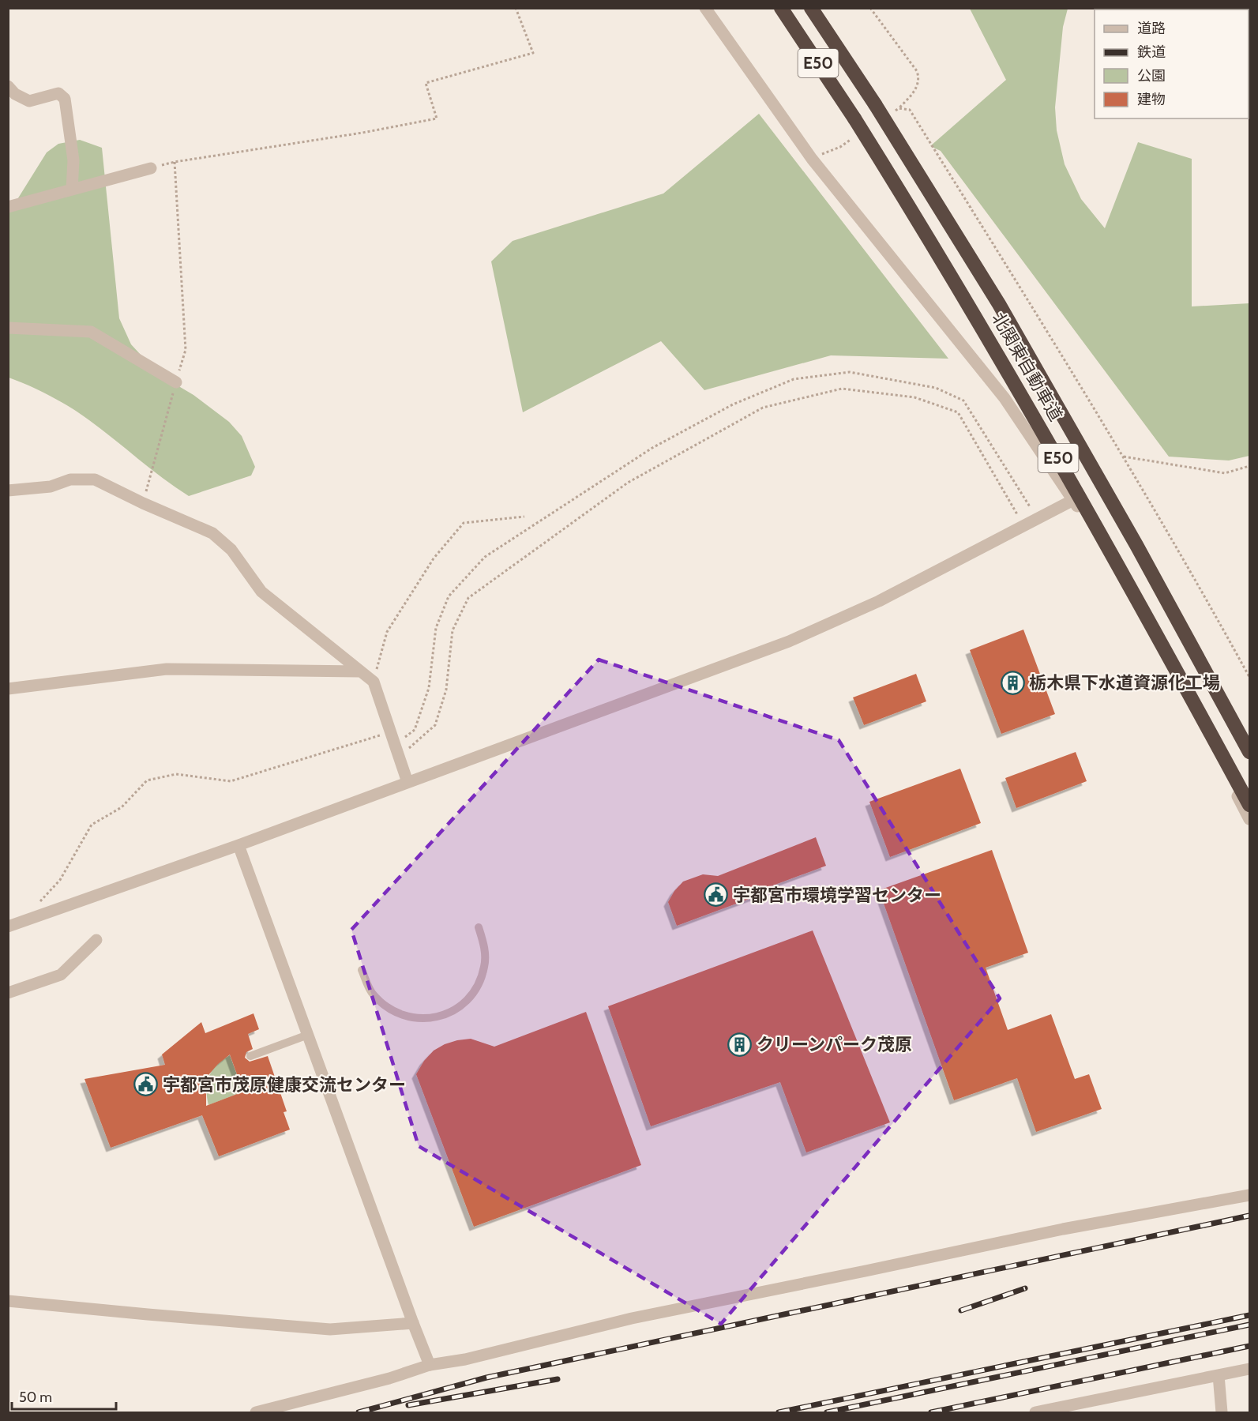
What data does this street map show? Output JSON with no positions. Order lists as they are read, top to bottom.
{
  "streets": {
    "highway": ["E50", "北関東自動車道"]
  },
  "places": {
    "building": ["栃木県下水道資源化工場", "クリーンパーク茂原"],
    "public building": ["宇都宮市環境学習センター", "宇都宮市茂原健康交流センター"]
  },
  "legend": [
    "道路",
    "鉄道",
    "公園",
    "建物"
  ],
  "scale_bar": "50 m"
}
